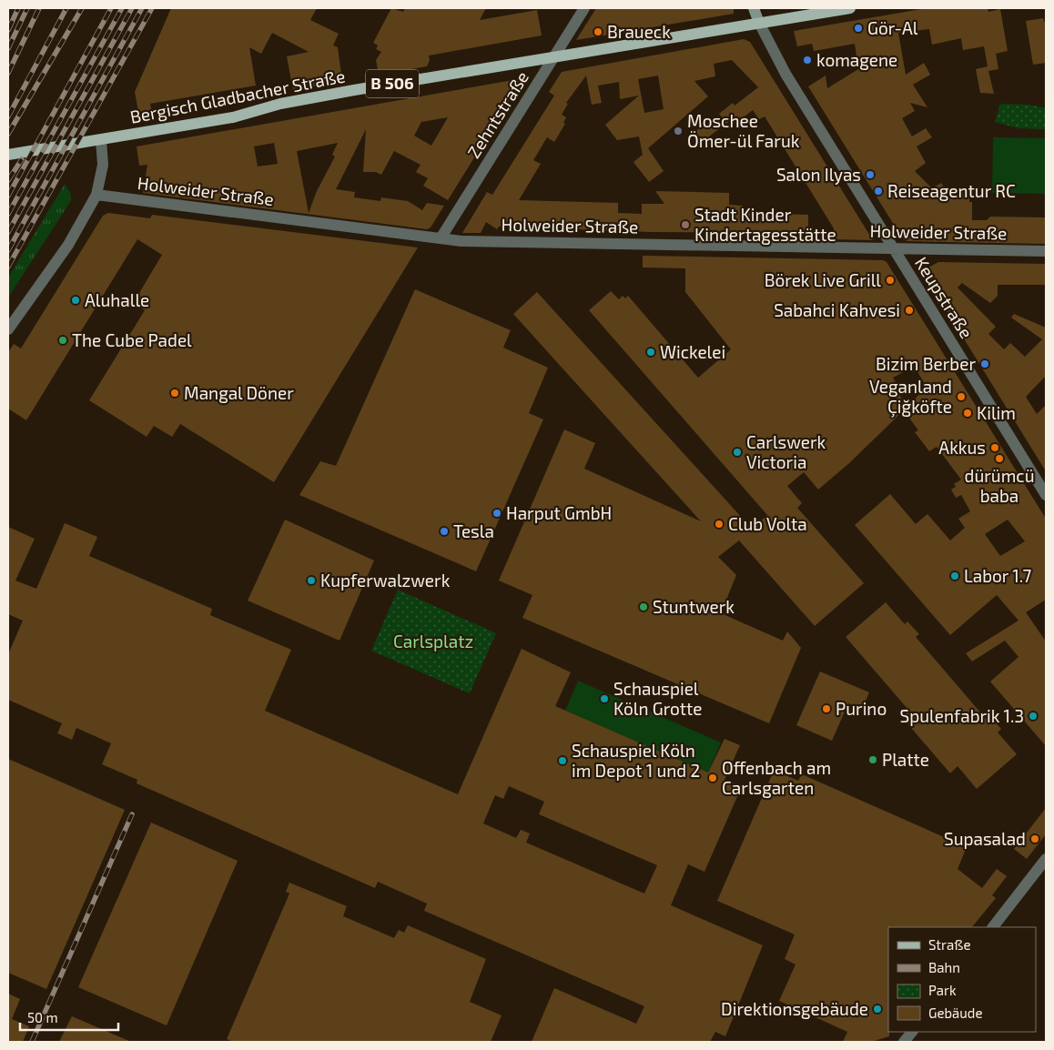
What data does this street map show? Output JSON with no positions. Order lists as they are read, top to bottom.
{
  "streets": {
    "main road": ["B 506", "Bergisch Gladbacher Straße"],
    "street": ["Zehntstraße", "Holweider Straße", "Keupstraße"]
  },
  "crossings": [
    ["Bergisch Gladbacher Straße", "Zehntstraße"],
    ["Bergisch Gladbacher Straße", "Keupstraße"],
    ["Zehntstraße", "Holweider Straße"],
    ["Holweider Straße", "Keupstraße"]
  ],
  "parks": ["Carlsplatz"],
  "places": [
    "Gör-Al",
    "Braueck",
    "komagene",
    "Moschee Ömer-ül Faruk",
    "Salon Ilyas",
    "Reiseagentur RC",
    "Stadt Kinder Kindertagesstätte",
    "Börek Live Grill",
    "Aluhalle",
    "Sabahci Kahvesi",
    "The Cube Padel",
    "Wickelei",
    "Bizim Berber",
    "Mangal Döner",
    "Veganland Çiğköfte",
    "Kilim",
    "Akkus",
    "Carlswerk Victoria",
    "dürümcü baba",
    "Harput GmbH",
    "Club Volta",
    "Tesla",
    "Labor 1.7",
    "Kupferwalzwerk",
    "Stuntwerk",
    "Schauspiel Köln Grotte",
    "Purino",
    "Spulenfabrik 1.3",
    "Platte",
    "Schauspiel Köln im Depot 1 und 2",
    "Offenbach am Carlsgarten",
    "Supasalad",
    "Direktionsgebäude"
  ],
  "legend": [
    "Straße",
    "Bahn",
    "Park",
    "Gebäude"
  ],
  "scale_bar": "50 m"
}
